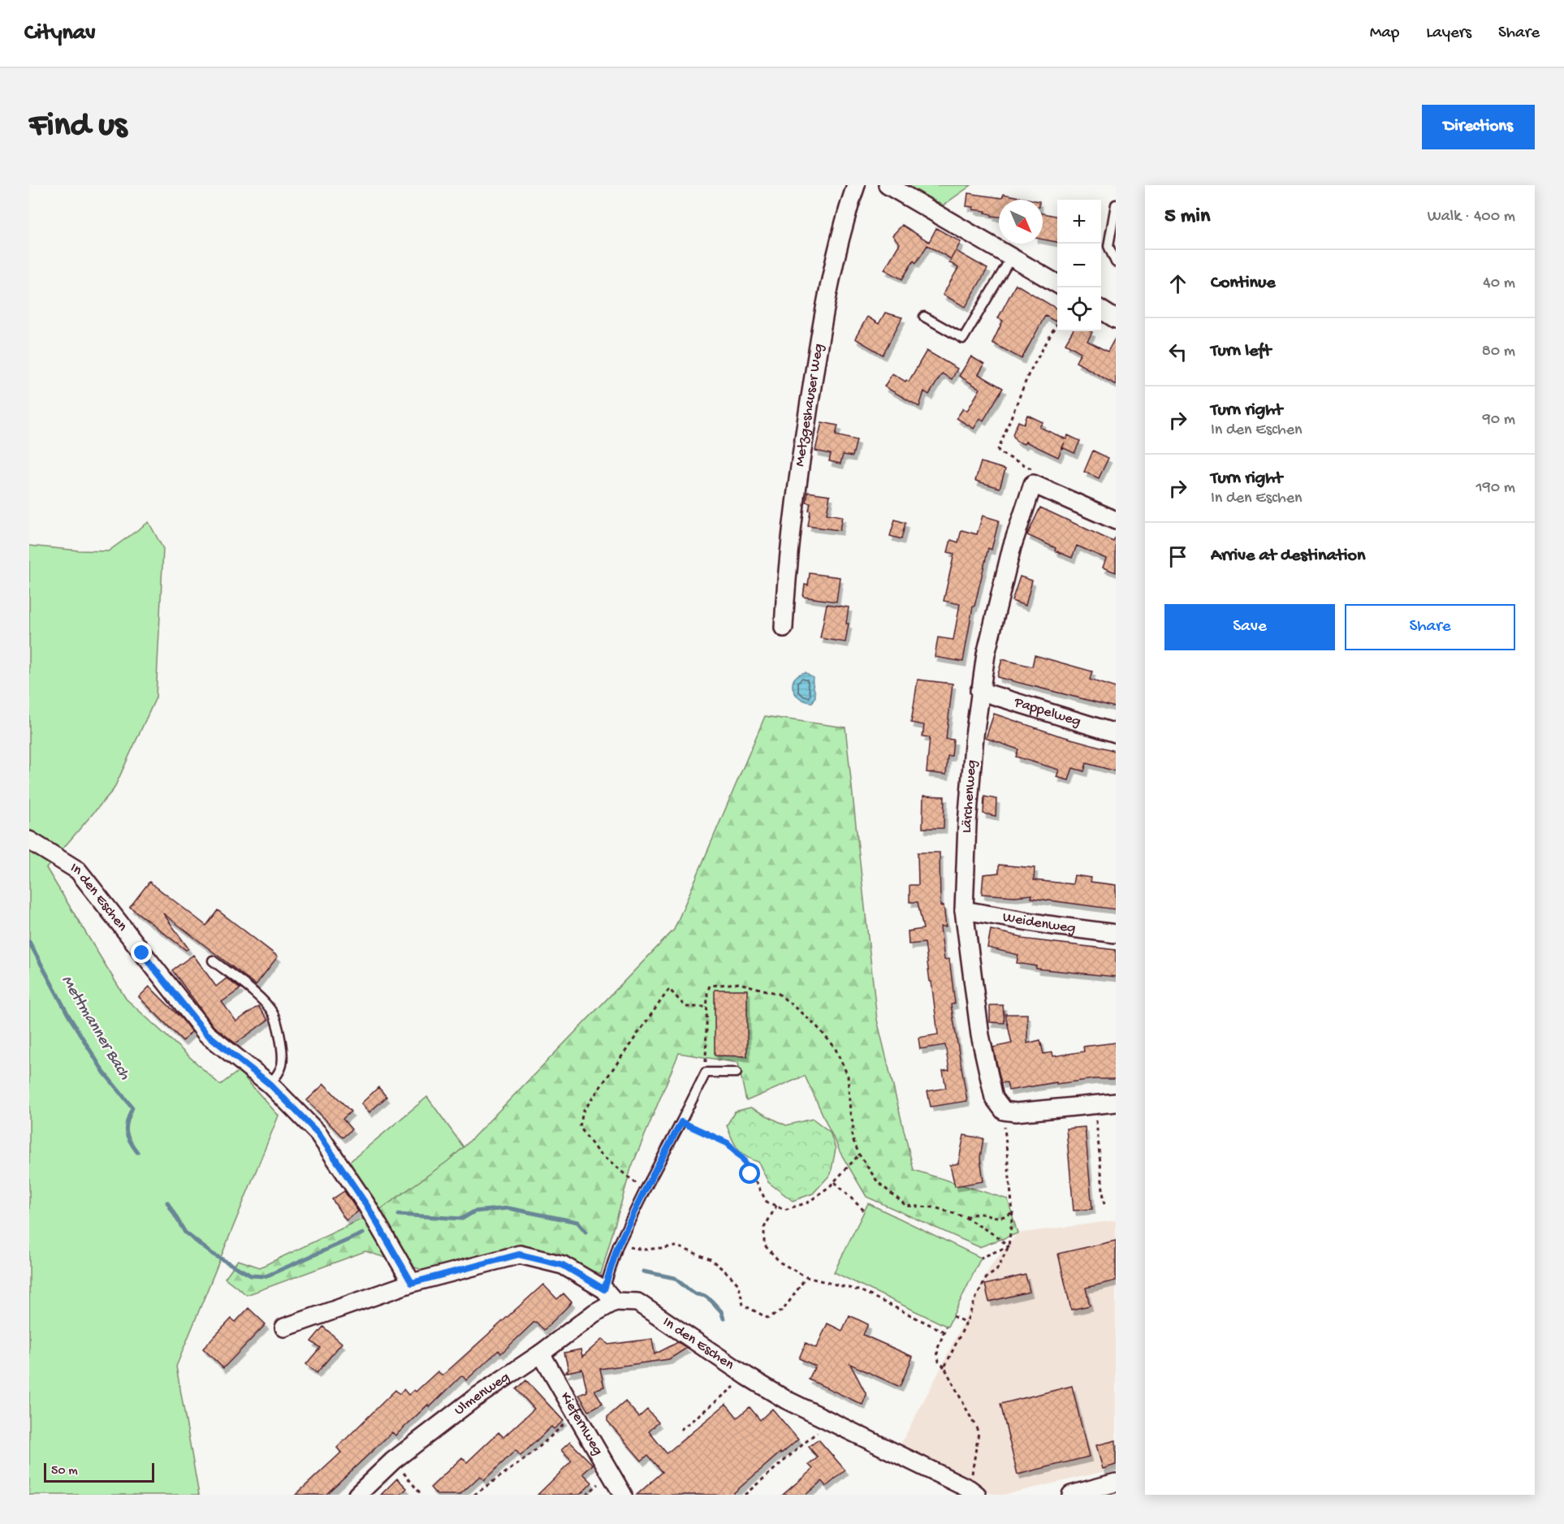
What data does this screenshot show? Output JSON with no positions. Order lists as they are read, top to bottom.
{
  "streets": {
    "street": [
      "Metzgeshauser Weg",
      "Pappelweg",
      "Lärchenweg",
      "In den Eschen",
      "Weidenweg",
      "Ulmenweg",
      "Kiefernweg"
    ]
  },
  "crossings": [
    ["Pappelweg", "Lärchenweg"],
    ["Lärchenweg", "Weidenweg"],
    ["In den Eschen", "Ulmenweg"],
    ["Ulmenweg", "Kiefernweg"]
  ],
  "water": ["Mettmanner Bach"],
  "scale_bar": "50 m",
  "north": "bottom right",
  "page": {
    "header": "Citynav",
    "nav": ["Map", "Layers", "Share"],
    "buttons": [
      "Directions",
      ["Save", "Share"]
    ],
    "title": "Find us",
    "heading": ["5 min", "Walk · 400 m"],
    "map_buttons": ["+", "−"],
    "list": [
      ["Continue", "40 m"],
      ["Turn left", "80 m"],
      ["Turn right", "In den Eschen", "90 m"],
      ["Turn right", "In den Eschen", "190 m"],
      "Arrive at destination"
    ],
    "scale": "50 m"
  }
}
